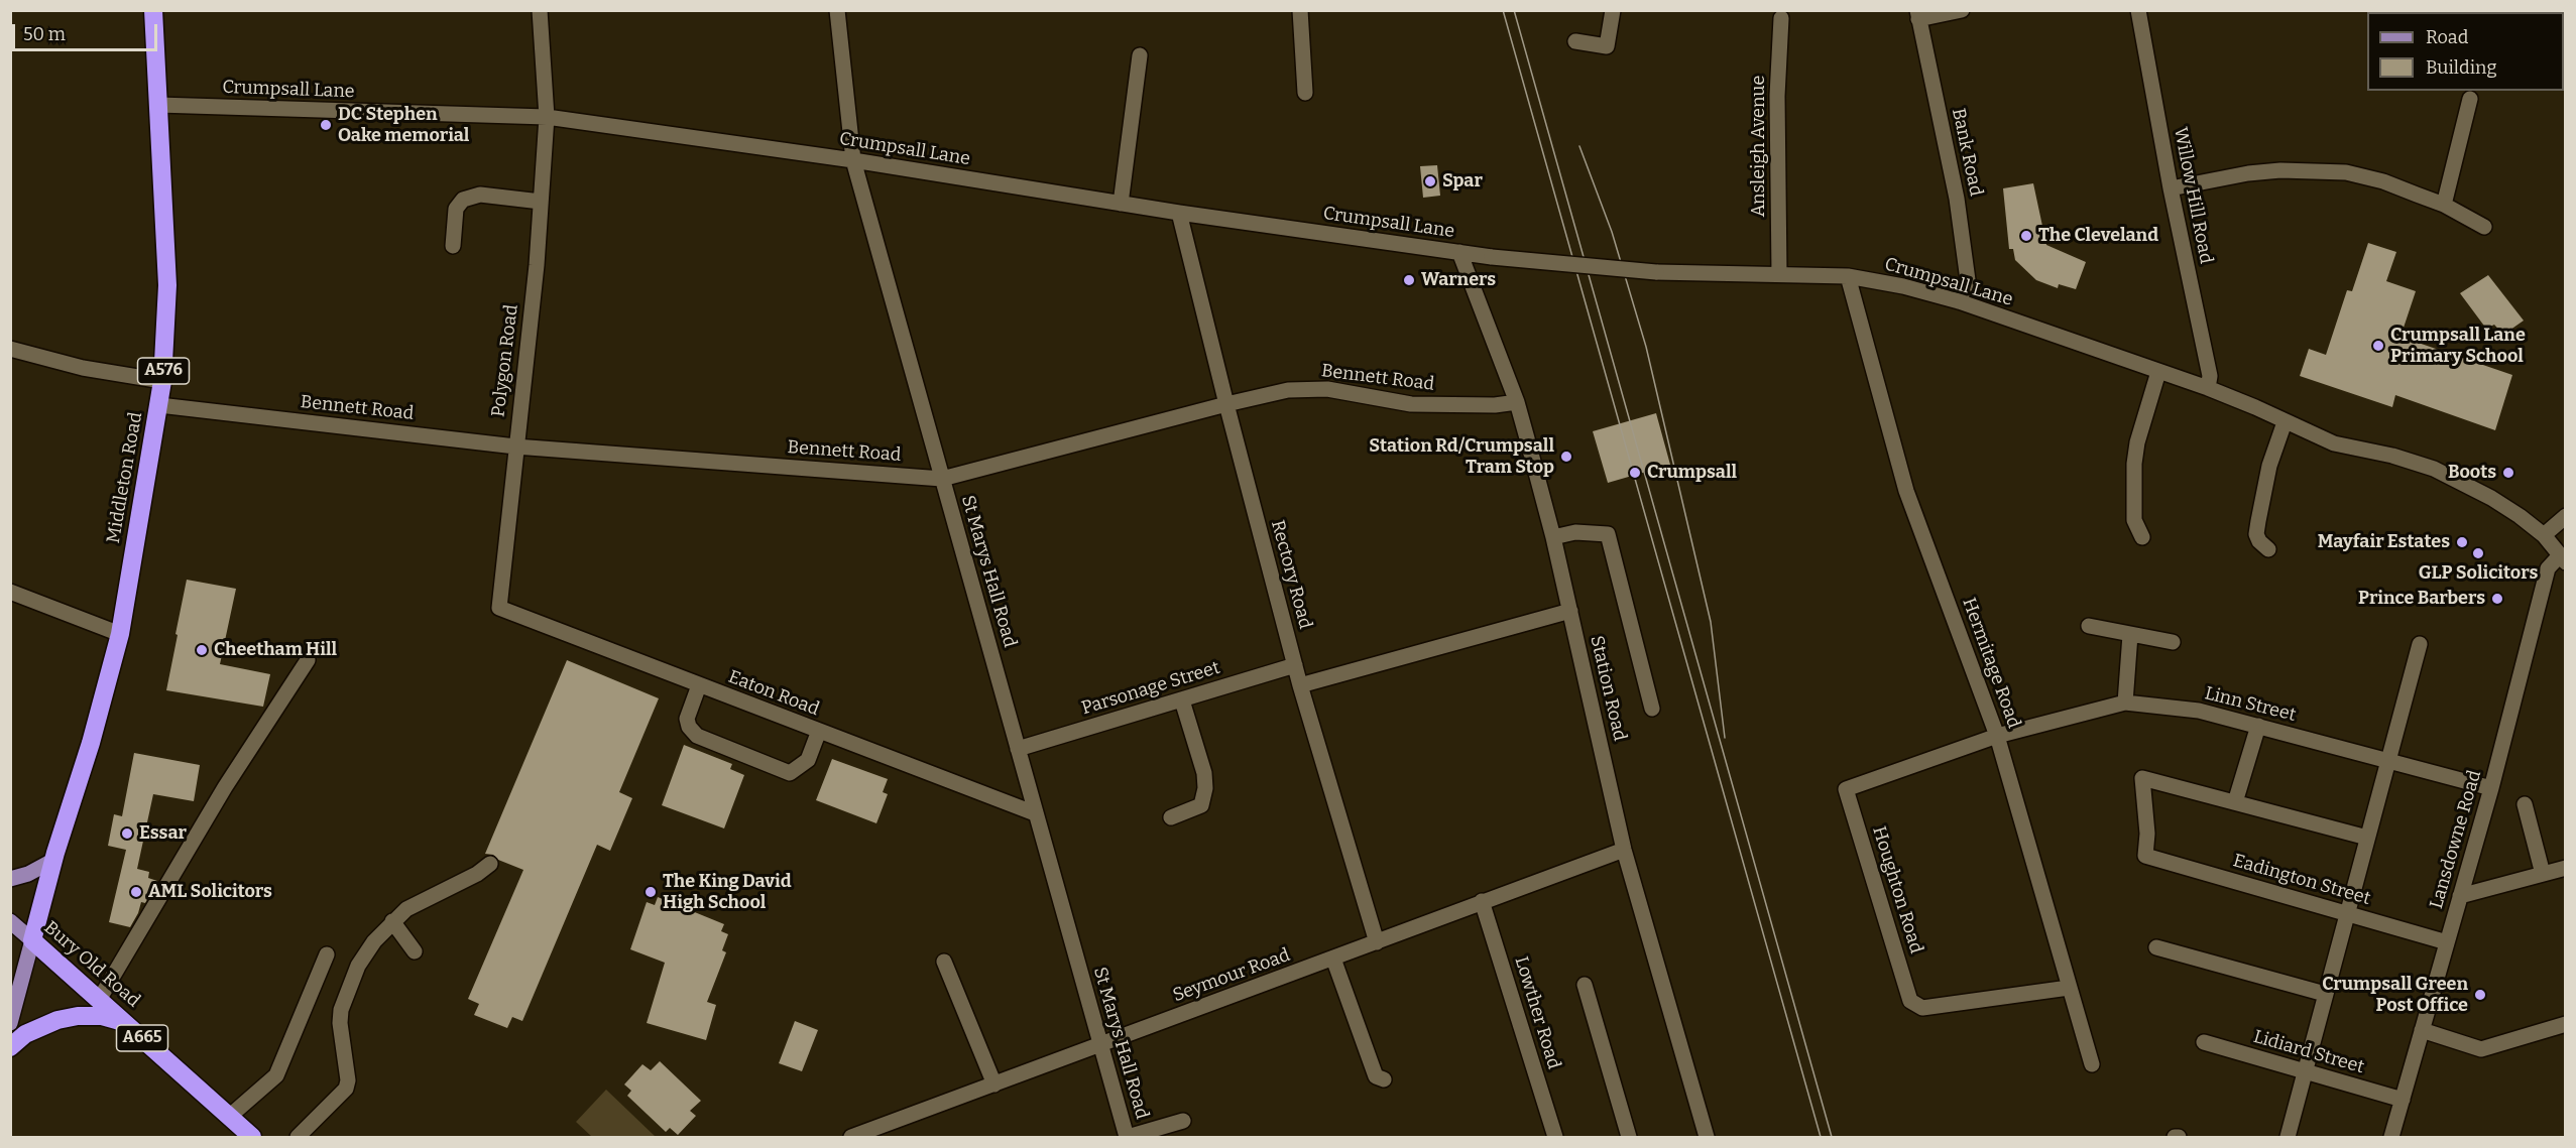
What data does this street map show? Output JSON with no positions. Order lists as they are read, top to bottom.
{
  "streets": {
    "highway": [
      "A576",
      "Middleton Road",
      "Bury Old Road",
      "A665"
    ],
    "street": [
      "Crumpsall Lane",
      "Ansleigh Avenue",
      "Bank Road",
      "Willow Hill Road",
      "Polygon Road",
      "Bennett Road",
      "St Marys Hall Road",
      "Rectory Road",
      "Hermitage Road",
      "Parsonage Street",
      "Station Road",
      "Eaton Road",
      "Linn Street",
      "Lansdowne Road",
      "Eadington Street",
      "Houghton Road",
      "Seymour Road",
      "Lowther Road",
      "Lidiard Street"
    ]
  },
  "crossings": [
    ["Crumpsall Lane", "Ansleigh Avenue"],
    ["Crumpsall Lane", "Bank Road"],
    ["Crumpsall Lane", "Willow Hill Road"],
    ["Crumpsall Lane", "Polygon Road"],
    ["Crumpsall Lane", "Middleton Road"],
    ["Crumpsall Lane", "St Marys Hall Road"],
    ["Crumpsall Lane", "Rectory Road"],
    ["Crumpsall Lane", "Hermitage Road"],
    ["Crumpsall Lane", "Station Road"],
    ["Crumpsall Lane", "Lansdowne Road"],
    ["Polygon Road", "Bennett Road"],
    ["Polygon Road", "Eaton Road"],
    ["A576", "Middleton Road"],
    ["A576", "Bury Old Road"],
    ["Bennett Road", "Middleton Road"],
    ["Bennett Road", "St Marys Hall Road"],
    ["Bennett Road", "Rectory Road"],
    ["Bennett Road", "Station Road"],
    ["Middleton Road", "Bury Old Road"],
    ["St Marys Hall Road", "Parsonage Street"],
    ["St Marys Hall Road", "Eaton Road"],
    ["St Marys Hall Road", "Seymour Road"],
    ["Rectory Road", "Parsonage Street"],
    ["Rectory Road", "Seymour Road"],
    ["Hermitage Road", "Linn Street"],
    ["Hermitage Road", "Houghton Road"],
    ["Station Road", "Seymour Road"],
    ["Linn Street", "Lansdowne Road"],
    ["Linn Street", "Houghton Road"],
    ["Lansdowne Road", "Eadington Street"],
    ["Lansdowne Road", "Lidiard Street"],
    ["Seymour Road", "Lowther Road"]
  ],
  "places": [
    "DC Stephen Oake memorial",
    "Spar",
    "The Cleveland",
    "Warners",
    "Crumpsall Lane Primary School",
    "Station Rd/Crumpsall Tram Stop",
    "Crumpsall",
    "Boots",
    "Mayfair Estates",
    "GLP Solicitors",
    "Prince Barbers",
    "Cheetham Hill",
    "Essar",
    "AML Solicitors",
    "The King David High School",
    "Crumpsall Green Post Office"
  ],
  "legend": ["Road", "Building"],
  "scale_bar": "50 m"
}
